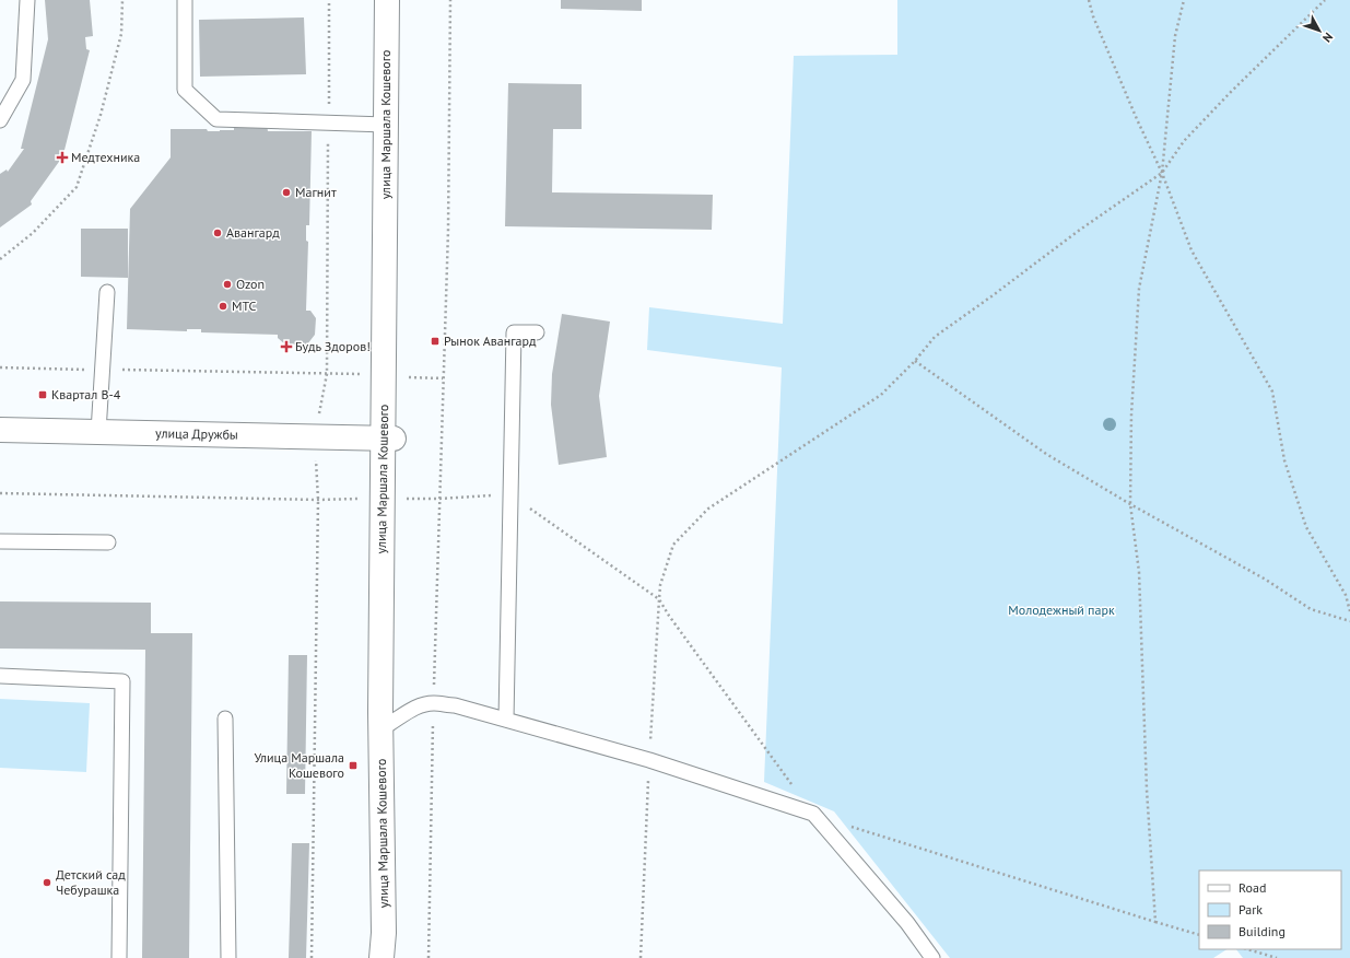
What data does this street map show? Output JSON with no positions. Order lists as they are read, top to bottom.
{
  "streets": {
    "street": ["улица Маршала Кошевого", "улица Дружбы"]
  },
  "crossings": [
    ["улица Маршала Кошевого", "улица Дружбы"]
  ],
  "parks": ["Молодежный парк"],
  "places": {
    "health": ["Медтехника", "Будь Здоров!"],
    "other": [
      "Магнит",
      "Авангард",
      "Ozon",
      "МТС",
      "Детский сад Чебурашка"
    ],
    "transit": ["Рынок Авангард", "Квартал В-4", "Улица Маршала Кошевого"]
  },
  "legend": ["Road", "Park", "Building"],
  "north": "bottom right"
}
